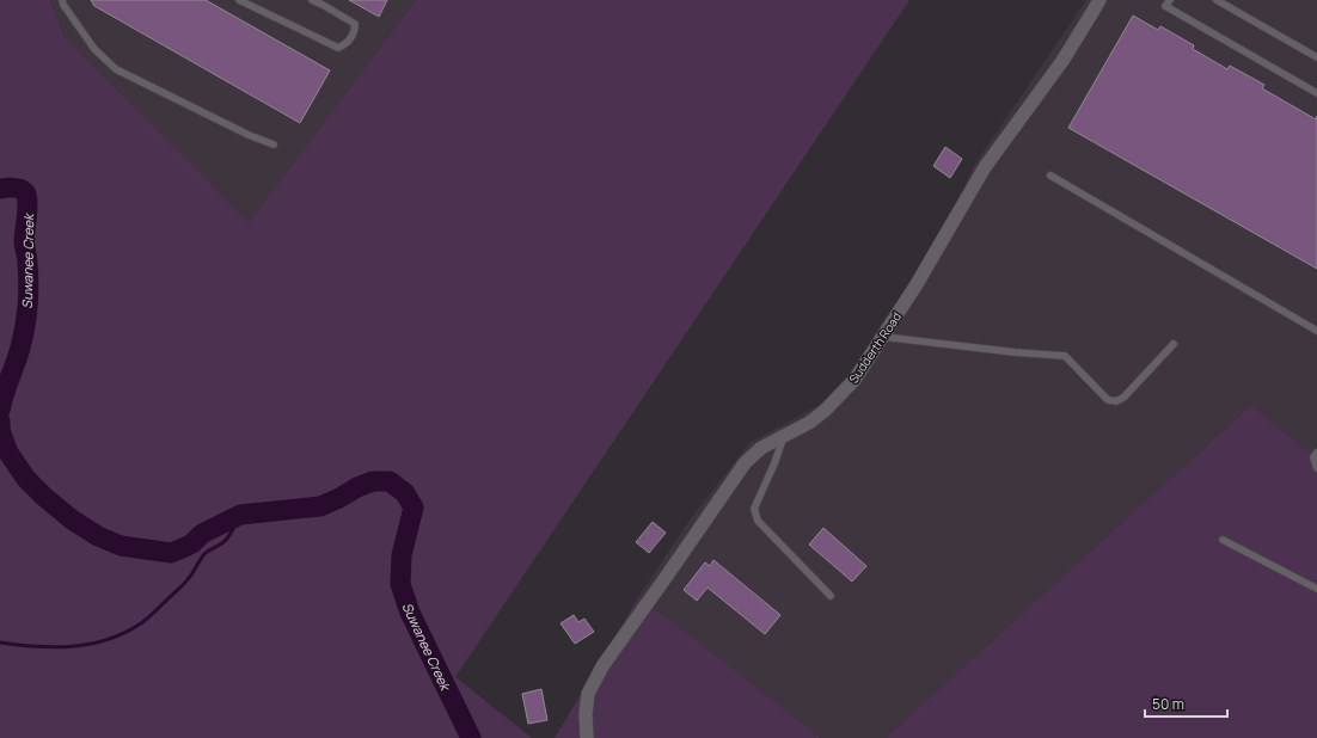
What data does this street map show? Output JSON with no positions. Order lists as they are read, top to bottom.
{
  "streets": {
    "street": ["Sudderth Road"]
  },
  "water": ["Suwanee Creek"],
  "scale_bar": "50 m"
}
